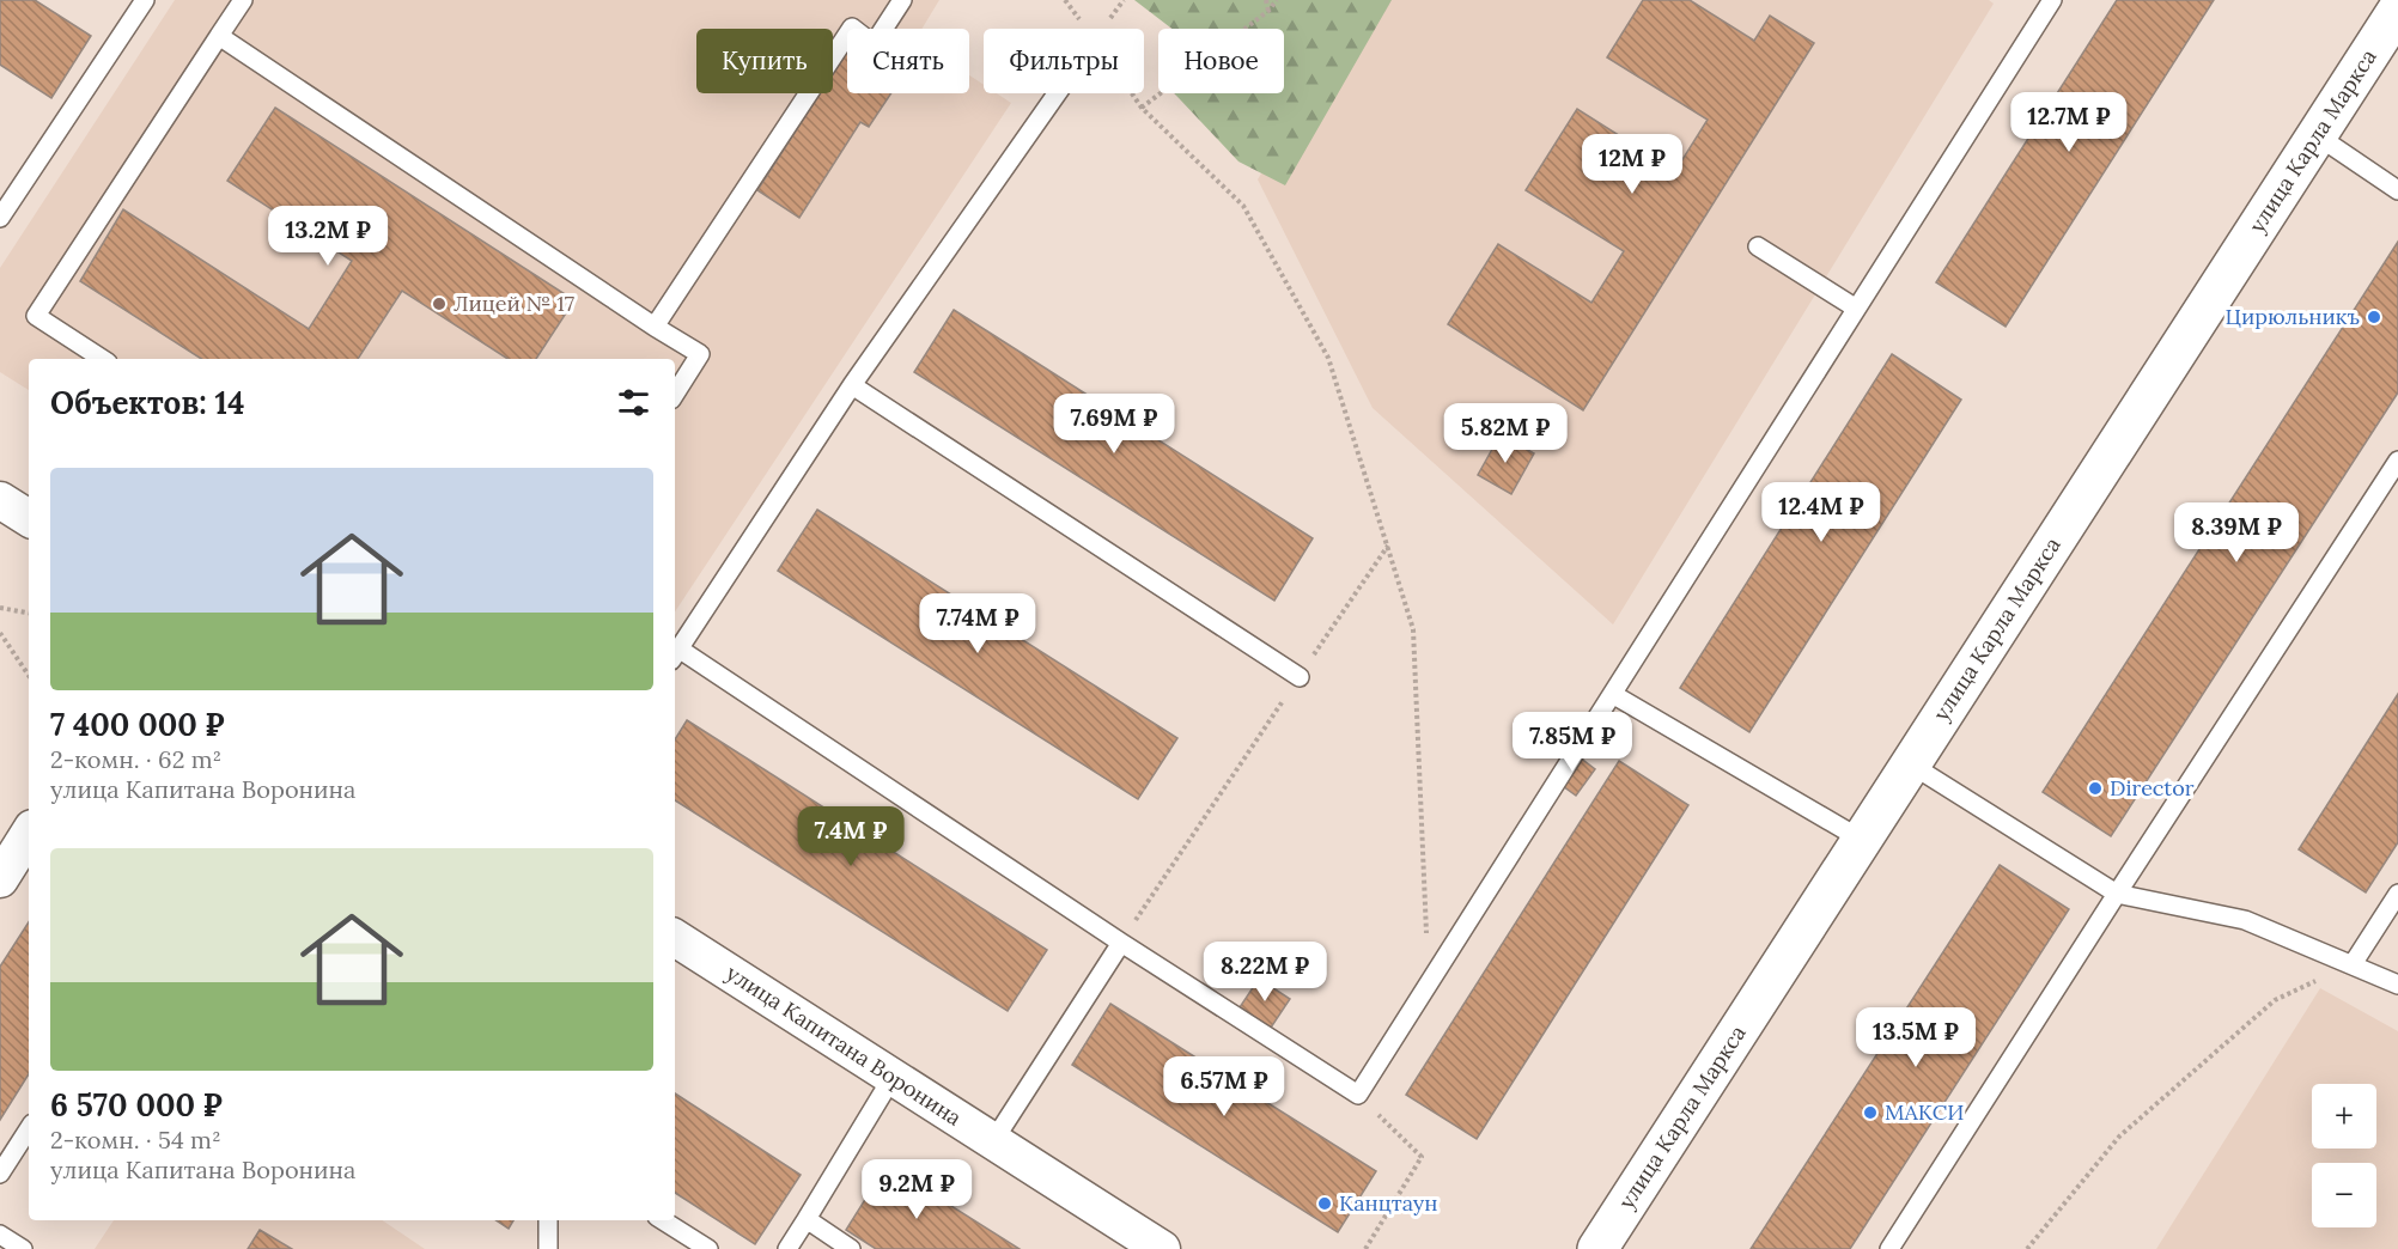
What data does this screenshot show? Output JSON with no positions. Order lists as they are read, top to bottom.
{
  "streets": {
    "street": ["улица Карла Маркса", "улица Капитана Воронина"]
  },
  "places": [
    "Лицей № 17",
    "Цирюльникъ",
    "Director",
    "МАКСИ",
    "Канцтаун"
  ],
  "page": {
    "chip": [
      "Купить",
      "Снять",
      "Фильтры",
      "Новое"
    ],
    "price": [
      "12.7M ₽",
      "12M ₽",
      "13.2M ₽",
      "7.69M ₽",
      "5.82M ₽",
      "12.4M ₽",
      "8.39M ₽",
      "7.74M ₽",
      "7.85M ₽",
      "7.4M ₽",
      "8.22M ₽",
      "13.5M ₽",
      "6.57M ₽",
      "9.2M ₽"
    ],
    "heading": "Объектов: 14",
    "list": [
      {
        "name": "7 400 000 ₽",
        "note": "2-комн. · 62 m² · улица Капитана Воронина"
      },
      {
        "name": "6 570 000 ₽",
        "note": "2-комн. · 54 m² · улица Капитана Воронина"
      }
    ],
    "map_buttons": ["+", "−"]
  }
}
